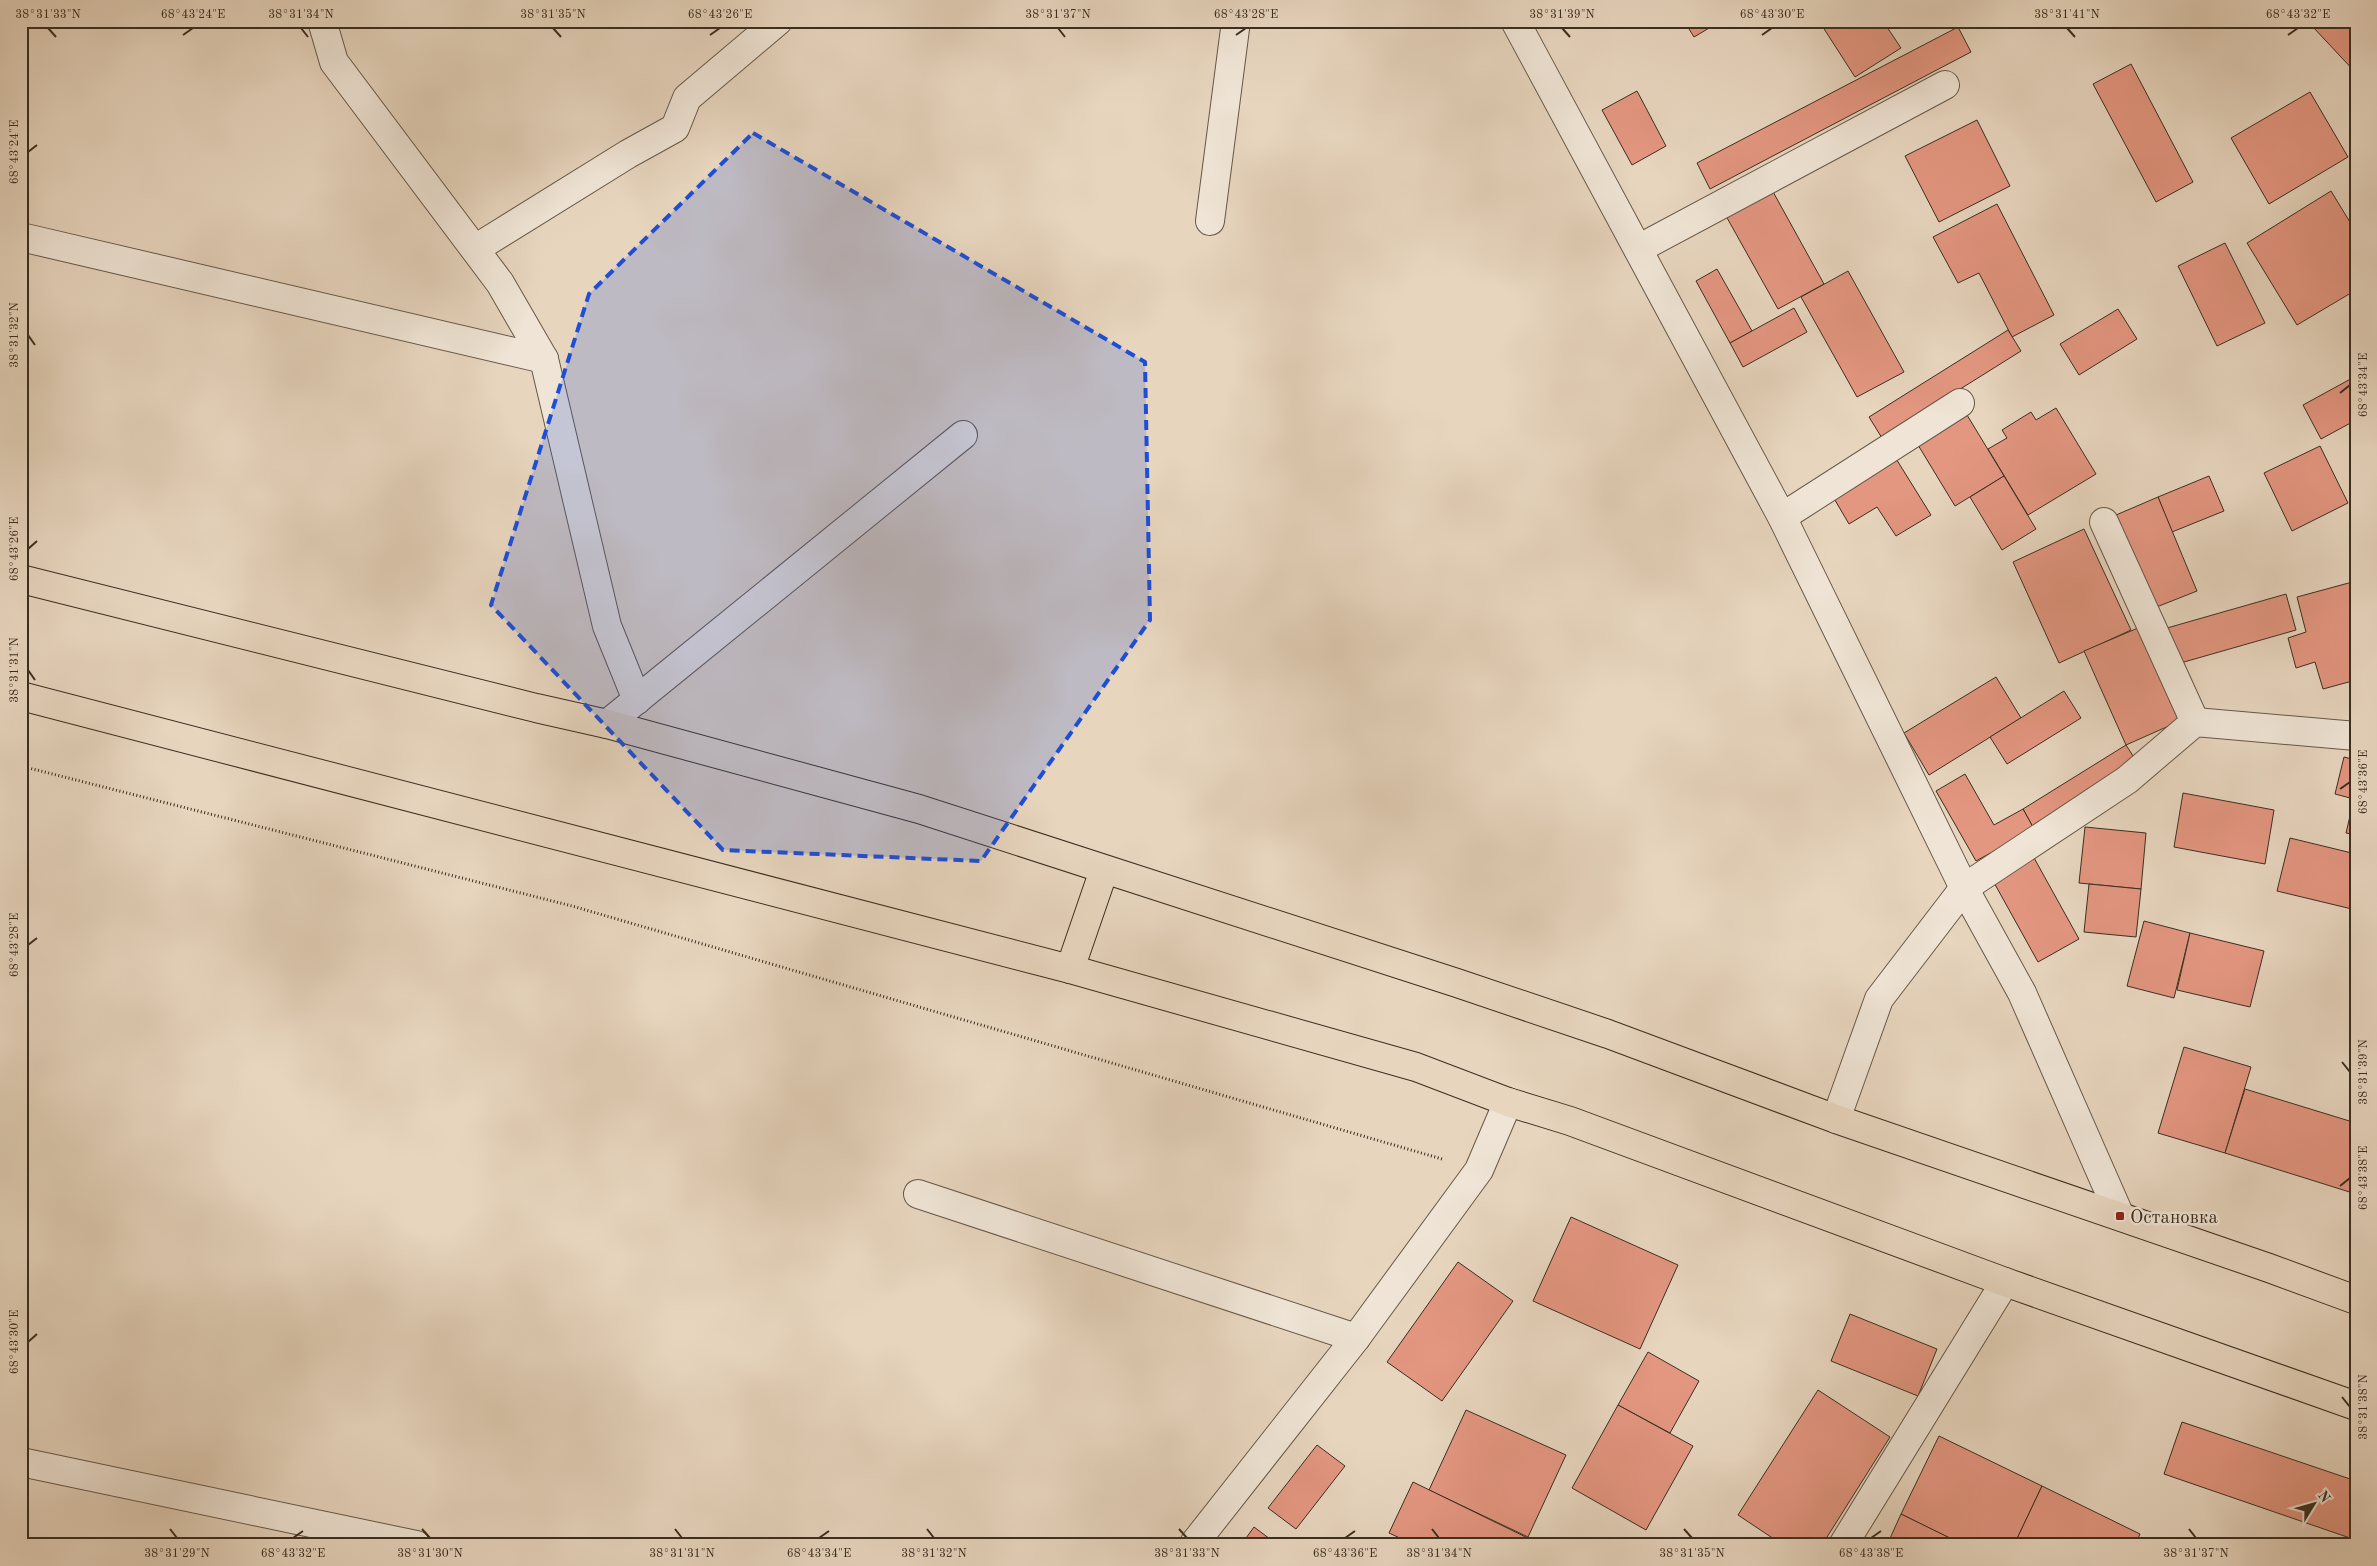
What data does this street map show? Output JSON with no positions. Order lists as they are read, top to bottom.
{
  "places": {
    "transit": ["Остановка"]
  },
  "north": "top right",
  "coordinates": [
    "38°31'33\"N",
    "68°43'24\"E",
    "38°31'34\"N",
    "38°31'35\"N",
    "68°43'26\"E",
    "38°31'37\"N",
    "68°43'28\"E",
    "38°31'39\"N",
    "68°43'30\"E",
    "38°31'41\"N",
    "68°43'32\"E",
    "38°31'32\"N",
    "68°43'34\"E",
    "38°31'31\"N",
    "68°43'36\"E",
    "68°43'38\"E",
    "38°31'38\"N",
    "38°31'29\"N",
    "38°31'30\"N"
  ]
}
